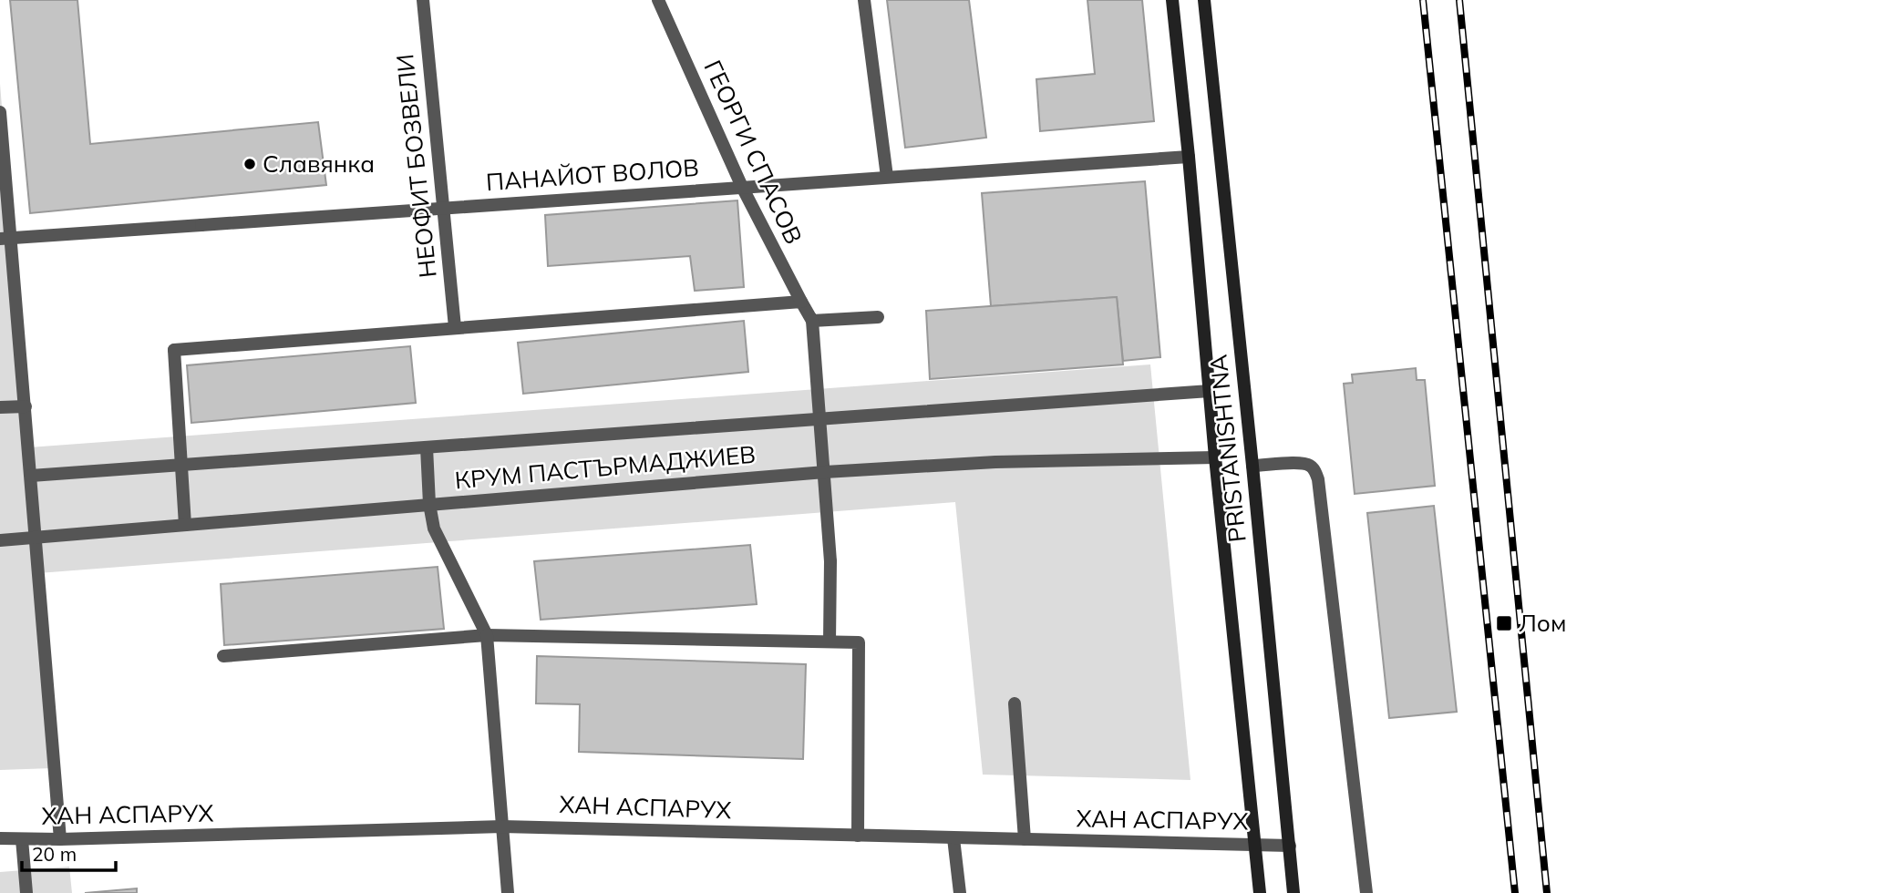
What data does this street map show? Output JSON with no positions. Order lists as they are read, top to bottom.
{
  "streets": {
    "main road": ["PRISTANISHTNA"],
    "street": [
      "ГЕОРГИ СПАСОВ",
      "НЕОФИТ БОЗВЕЛИ",
      "ПАНАЙОТ ВОЛОВ",
      "КРУМ ПАСТЪРМАДЖИЕВ",
      "ХАН АСПАРУХ"
    ]
  },
  "crossings": [
    ["ГЕОРГИ СПАСОВ", "ПАНАЙОТ ВОЛОВ"],
    ["НЕОФИТ БОЗВЕЛИ", "ПАНАЙОТ ВОЛОВ"],
    ["ПАНАЙОТ ВОЛОВ", "PRISTANISHTNA"],
    ["PRISTANISHTNA", "КРУМ ПАСТЪРМАДЖИЕВ"],
    ["PRISTANISHTNA", "ХАН АСПАРУХ"]
  ],
  "places": {
    "other": ["Славянка"],
    "transit": ["Лом"]
  },
  "scale_bar": "20 m"
}
